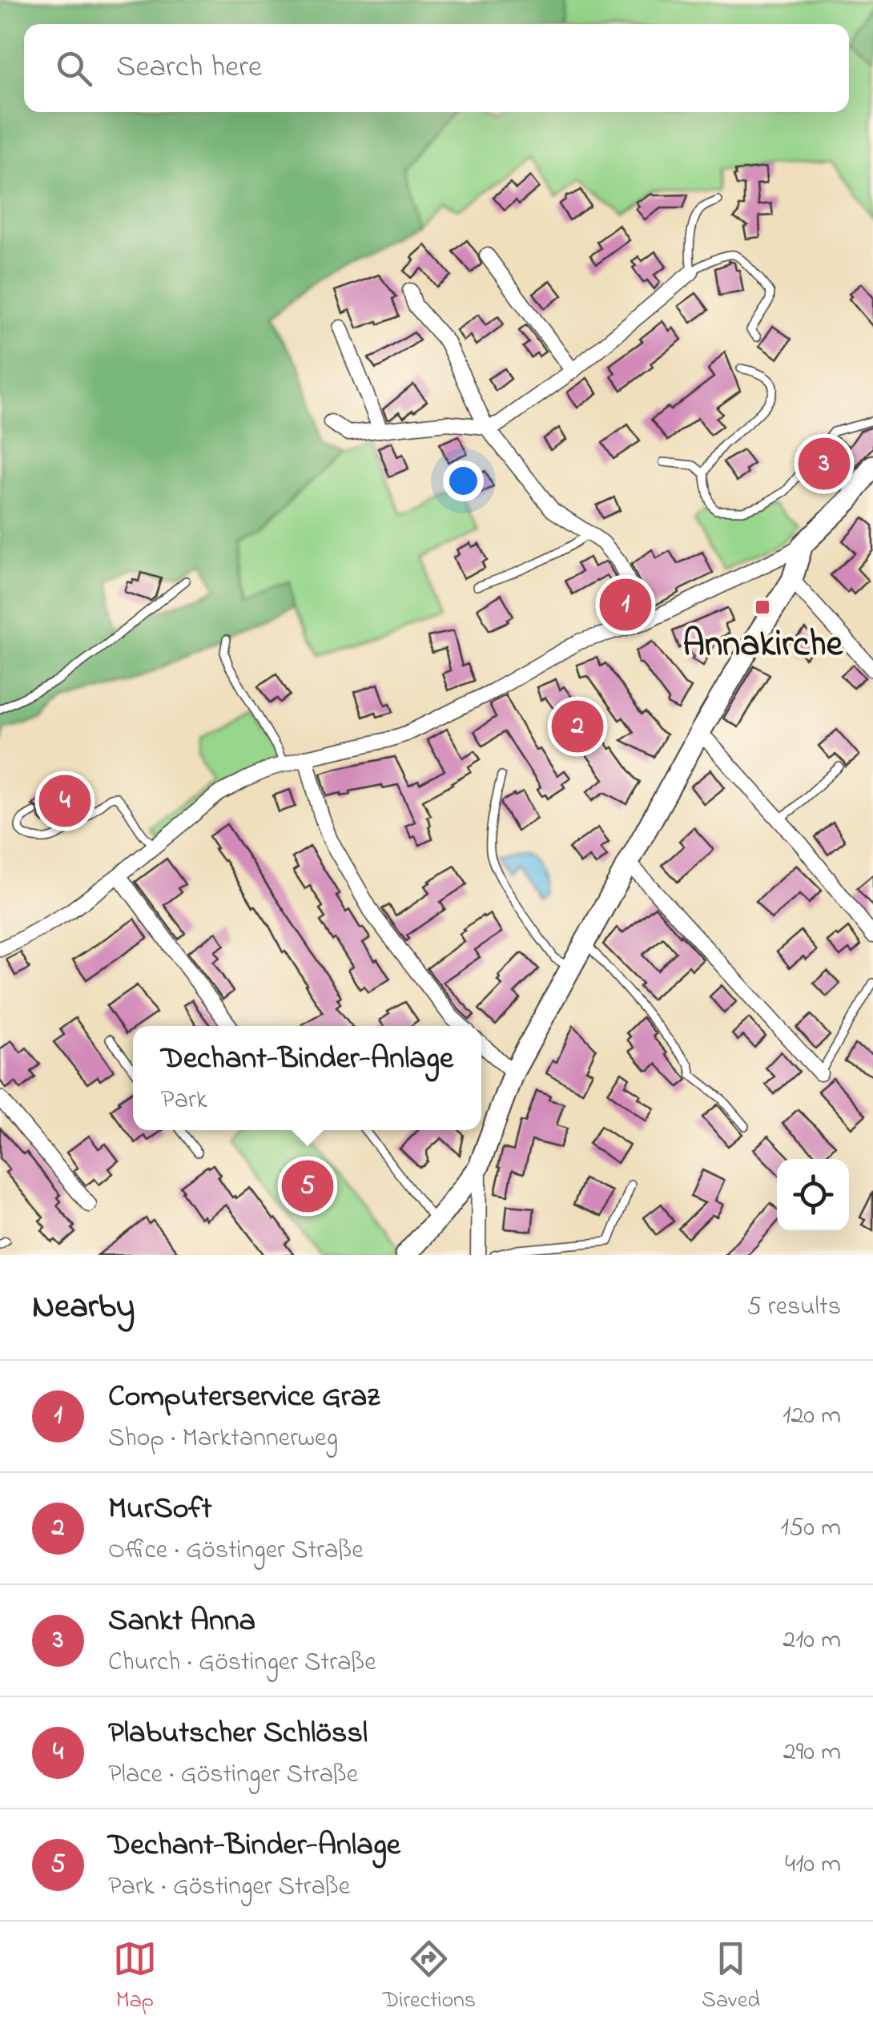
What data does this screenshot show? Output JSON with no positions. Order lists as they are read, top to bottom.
{
  "places": {
    "transit": ["Annakirche"]
  },
  "page": {
    "search": "Search here",
    "pins": [
      "3",
      "1",
      "2",
      "4",
      "5"
    ],
    "popup": ["Dechant-Binder-Anlage", "Park"],
    "heading": ["Nearby", "5 results"],
    "list": [
      {
        "mark": "1",
        "name": "Computerservice Graz",
        "note": "Shop · Marktannerweg",
        "value": "120 m"
      },
      {
        "mark": "2",
        "name": "MurSoft",
        "note": "Office · Göstinger Straße",
        "value": "150 m"
      },
      {
        "mark": "3",
        "name": "Sankt Anna",
        "note": "Church · Göstinger Straße",
        "value": "210 m"
      },
      {
        "mark": "4",
        "name": "Plabutscher Schlössl",
        "note": "Place · Göstinger Straße",
        "value": "290 m"
      },
      {
        "mark": "5",
        "name": "Dechant-Binder-Anlage",
        "note": "Park · Göstinger Straße",
        "value": "410 m"
      }
    ],
    "nav": ["Map", "Directions", "Saved"]
  }
}
